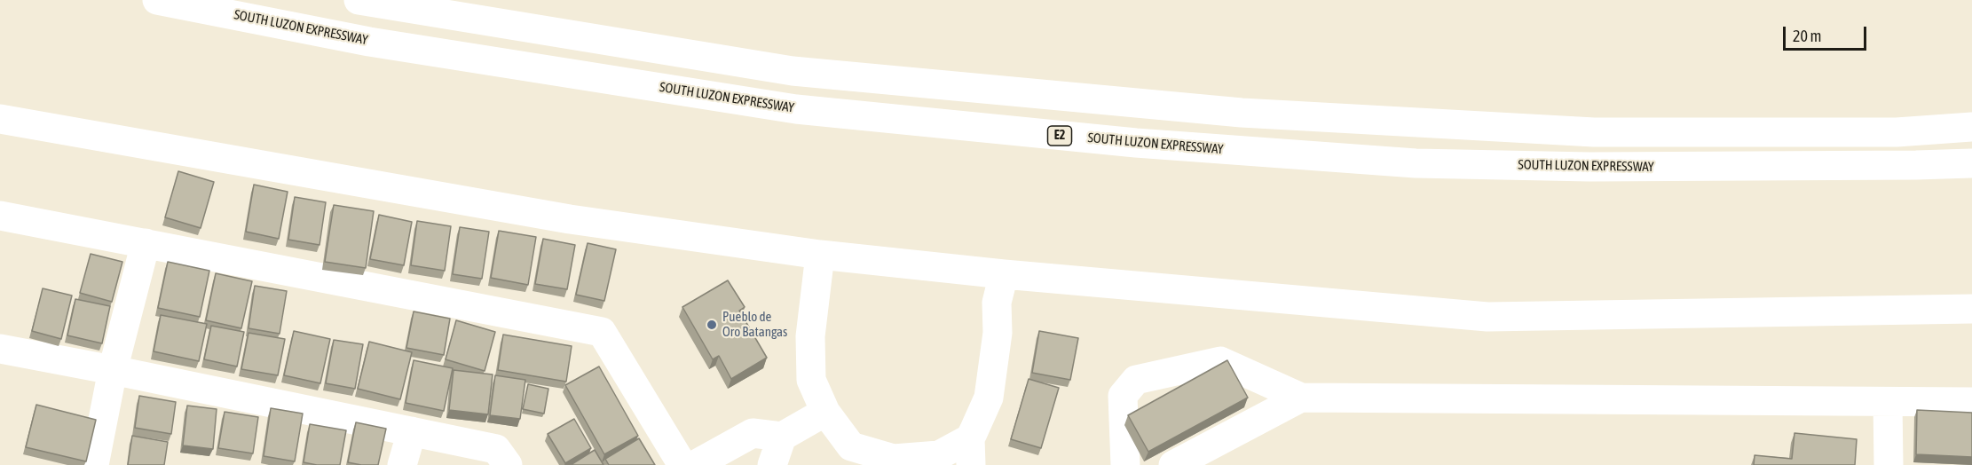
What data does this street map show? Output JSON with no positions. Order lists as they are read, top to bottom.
{
  "streets": {
    "main road": ["SOUTH LUZON EXPRESSWAY", "E2"]
  },
  "places": ["Pueblo de Oro Batangas"],
  "scale_bar": "20 m"
}
